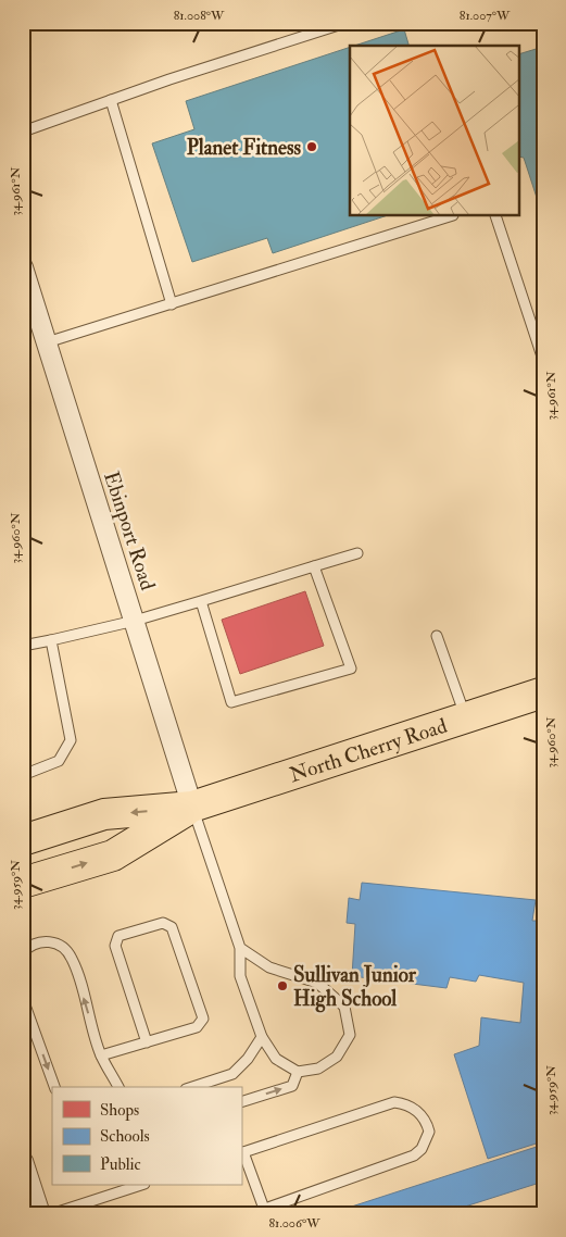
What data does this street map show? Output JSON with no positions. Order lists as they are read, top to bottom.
{
  "streets": {
    "main road": ["North Cherry Road"],
    "street": ["Ebinport Road"]
  },
  "crossings": [
    ["Ebinport Road", "North Cherry Road"]
  ],
  "places": ["Planet Fitness", "Sullivan Junior High School"],
  "legend": ["Shops", "Schools", "Public"],
  "coordinates": [
    "81.008°W",
    "81.007°W",
    "34.961°N",
    "34.960°N",
    "34.959°N",
    "81.006°W"
  ]
}
